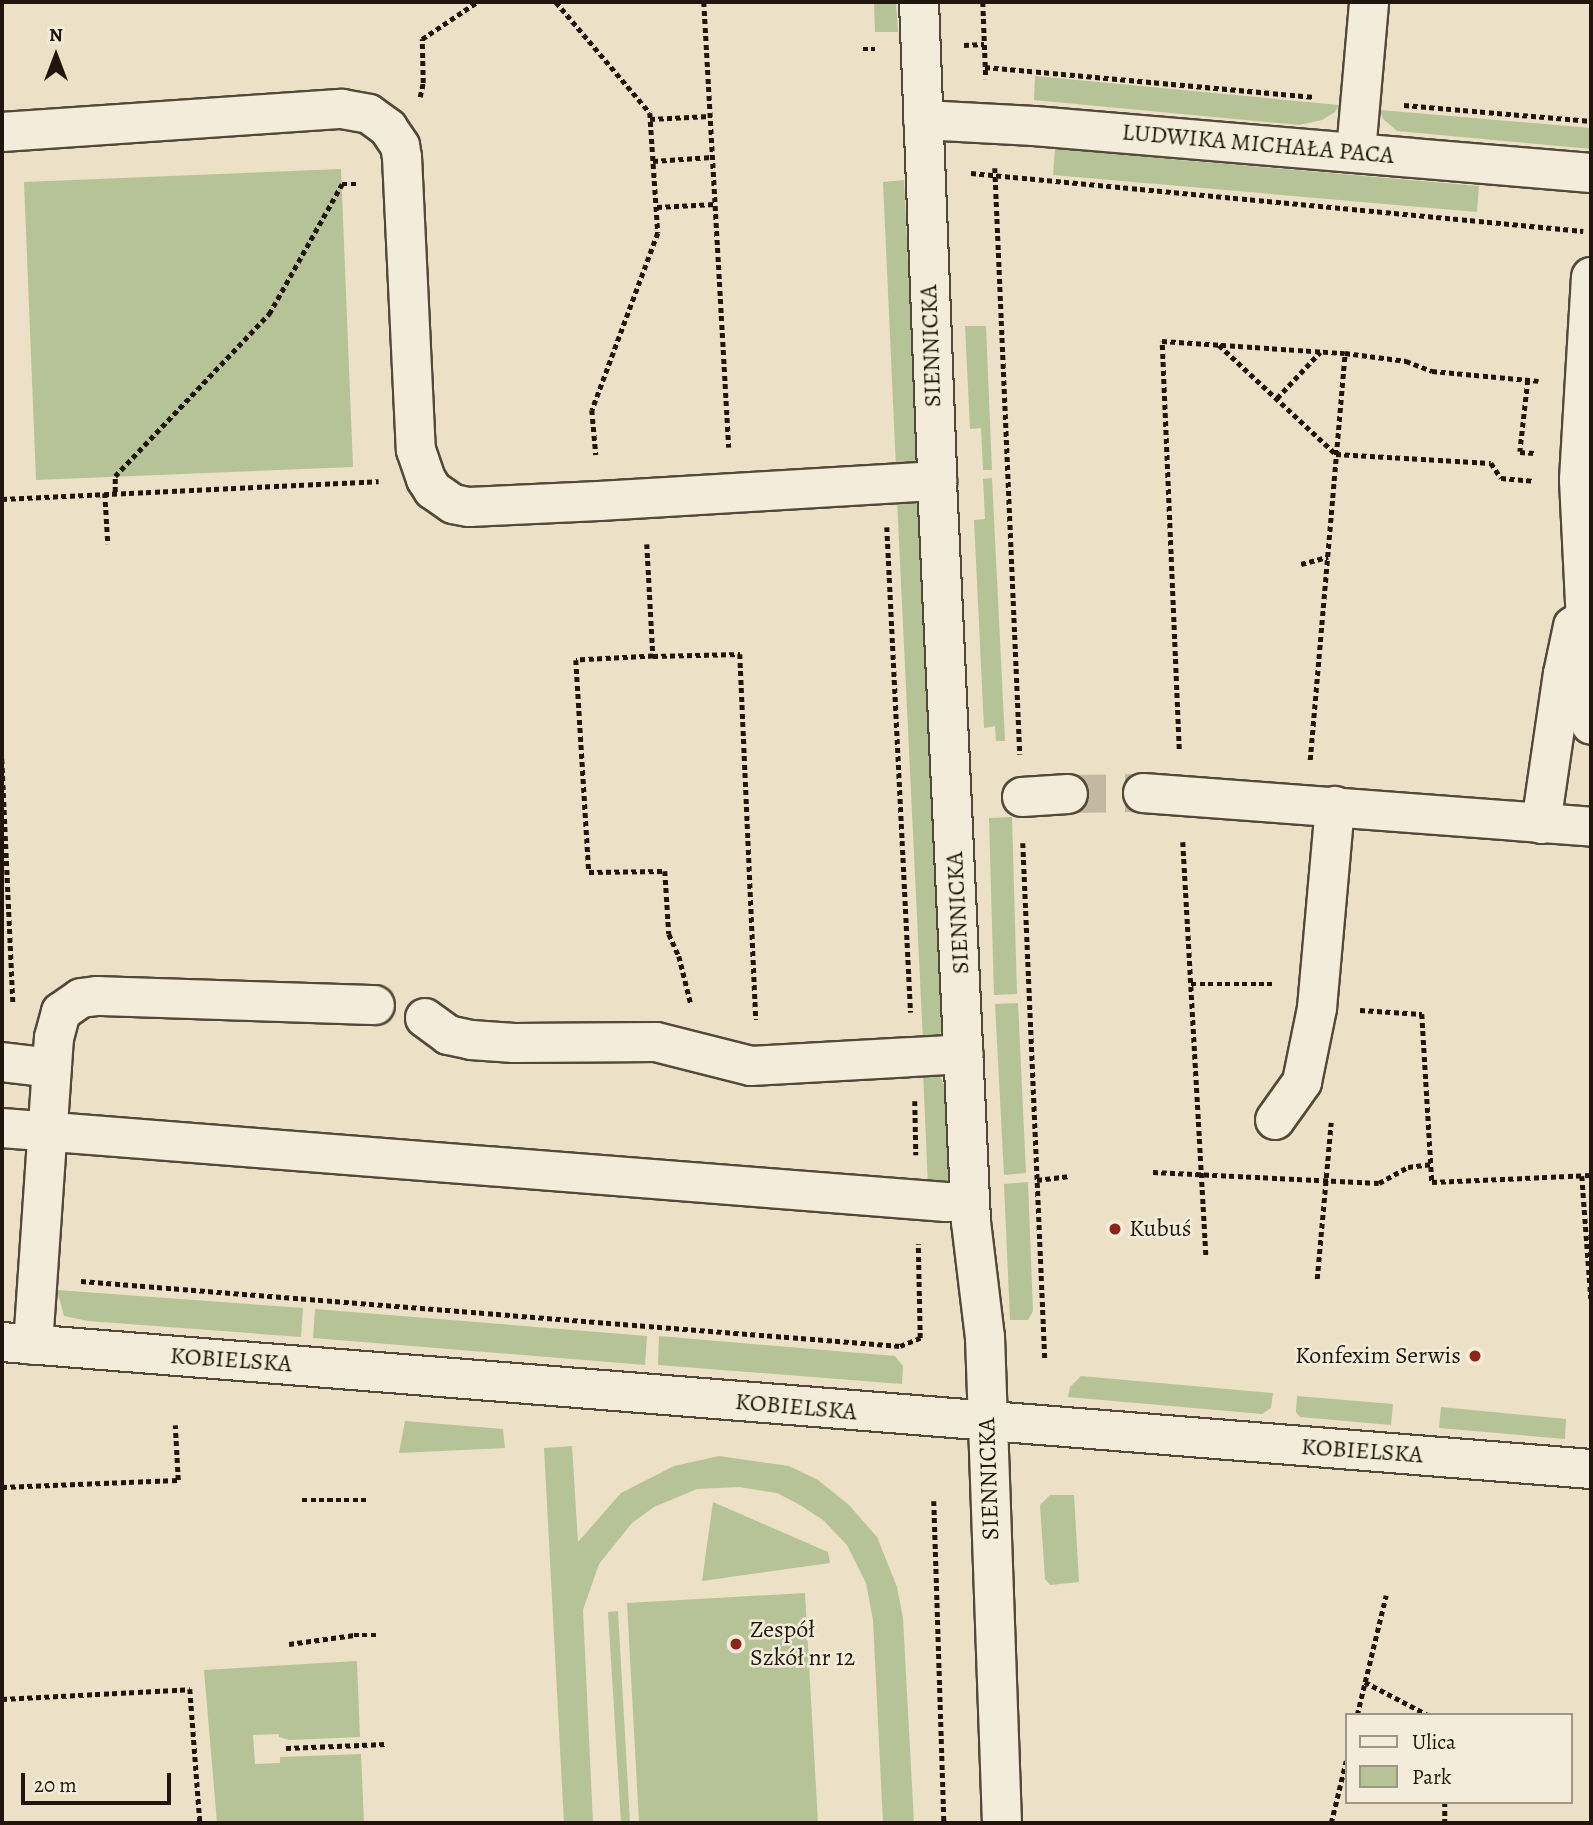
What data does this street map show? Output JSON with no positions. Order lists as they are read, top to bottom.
{
  "streets": {
    "street": ["LUDWIKA MICHAŁA PACA", "SIENNICKA", "KOBIELSKA"]
  },
  "crossings": [
    ["LUDWIKA MICHAŁA PACA", "SIENNICKA"],
    ["SIENNICKA", "KOBIELSKA"]
  ],
  "places": ["Kubuś", "Konfexim Serwis", "Zespół Szkół nr 12"],
  "legend": ["Ulica", "Park"],
  "scale_bar": "20 m",
  "north": "top"
}
